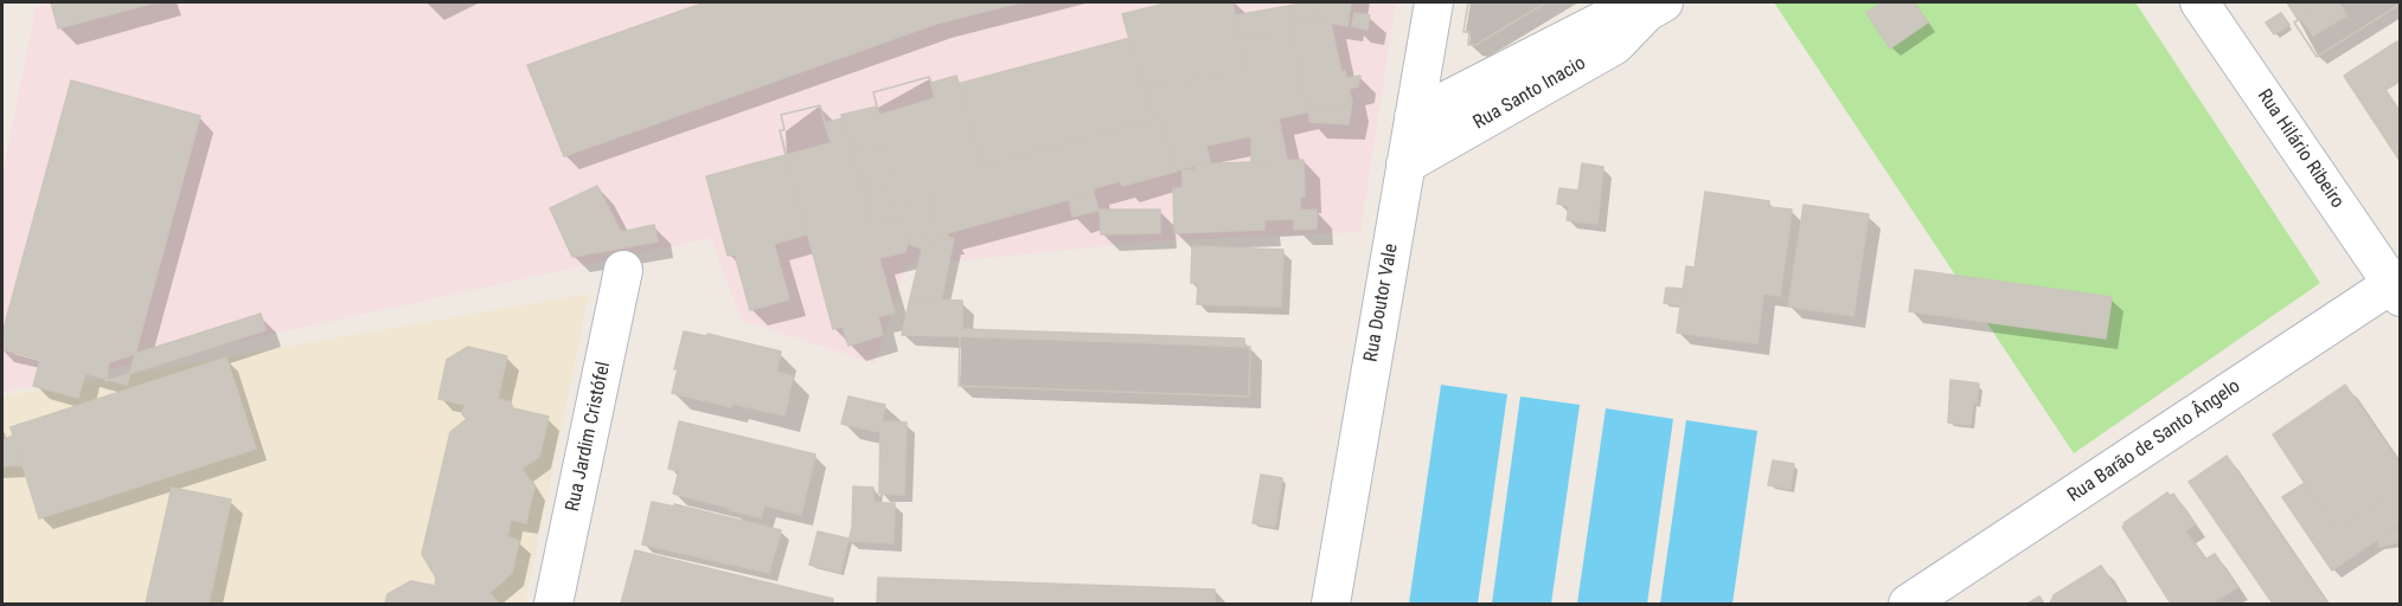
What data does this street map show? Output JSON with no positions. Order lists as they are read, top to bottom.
{
  "streets": {
    "street": [
      "Rua Santo Inacio",
      "Rua Hilário Ribeiro",
      "Rua Doutor Vale",
      "Rua Jardim Cristófel",
      "Rua Barão de Santo Ângelo"
    ]
  },
  "crossings": [
    ["Rua Santo Inacio", "Rua Doutor Vale"],
    ["Rua Hilário Ribeiro", "Rua Barão de Santo Ângelo"]
  ]
}
